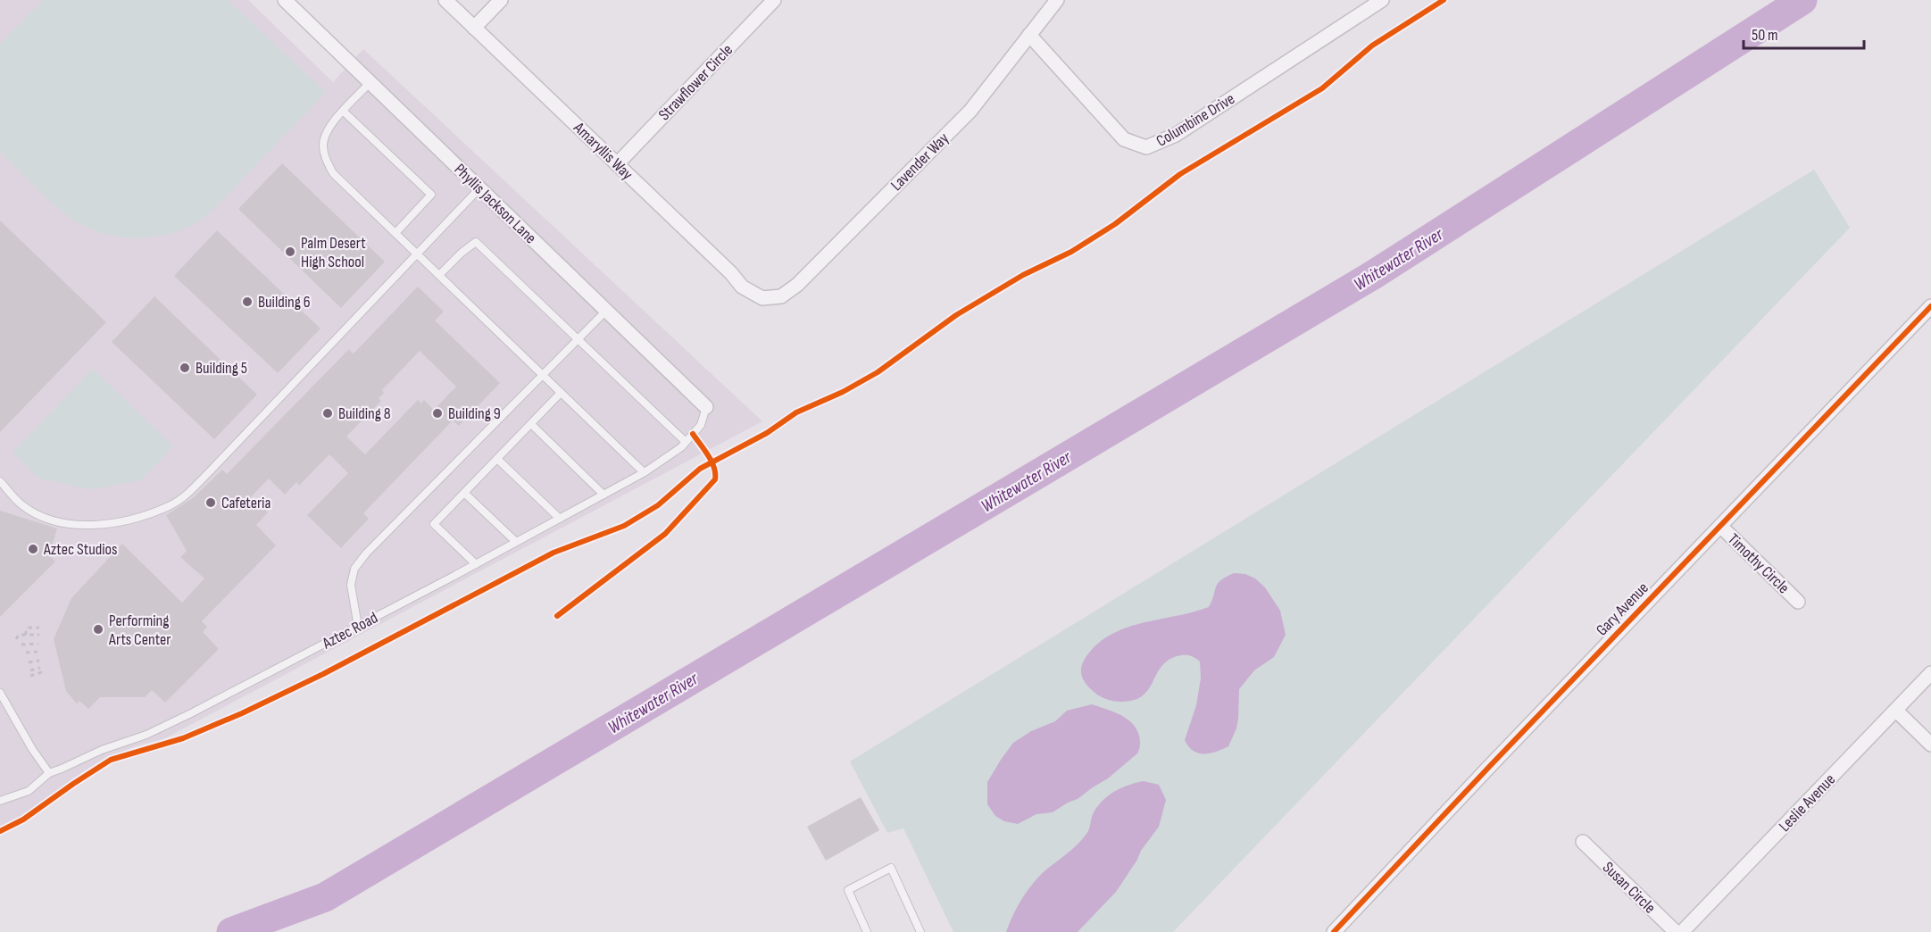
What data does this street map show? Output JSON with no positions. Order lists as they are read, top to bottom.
{
  "streets": {
    "street": [
      "Strawflower Circle",
      "Columbine Drive",
      "Amaryllis Way",
      "Lavender Way",
      "Phyllis Jackson Lane",
      "Timothy Circle",
      "Gary Avenue",
      "Leslie Avenue",
      "Susan Circle"
    ],
    "lane": ["Aztec Road"]
  },
  "crossings": [
    ["Strawflower Circle", "Amaryllis Way"],
    ["Columbine Drive", "Lavender Way"],
    ["Amaryllis Way", "Lavender Way"],
    ["Phyllis Jackson Lane", "Aztec Road"],
    ["Timothy Circle", "Gary Avenue"]
  ],
  "water": ["Whitewater River"],
  "places": [
    "Palm Desert High School",
    "Building 6",
    "Building 5",
    "Building 8",
    "Building 9",
    "Cafeteria",
    "Aztec Studios",
    "Performing Arts Center"
  ],
  "scale_bar": "50 m"
}
